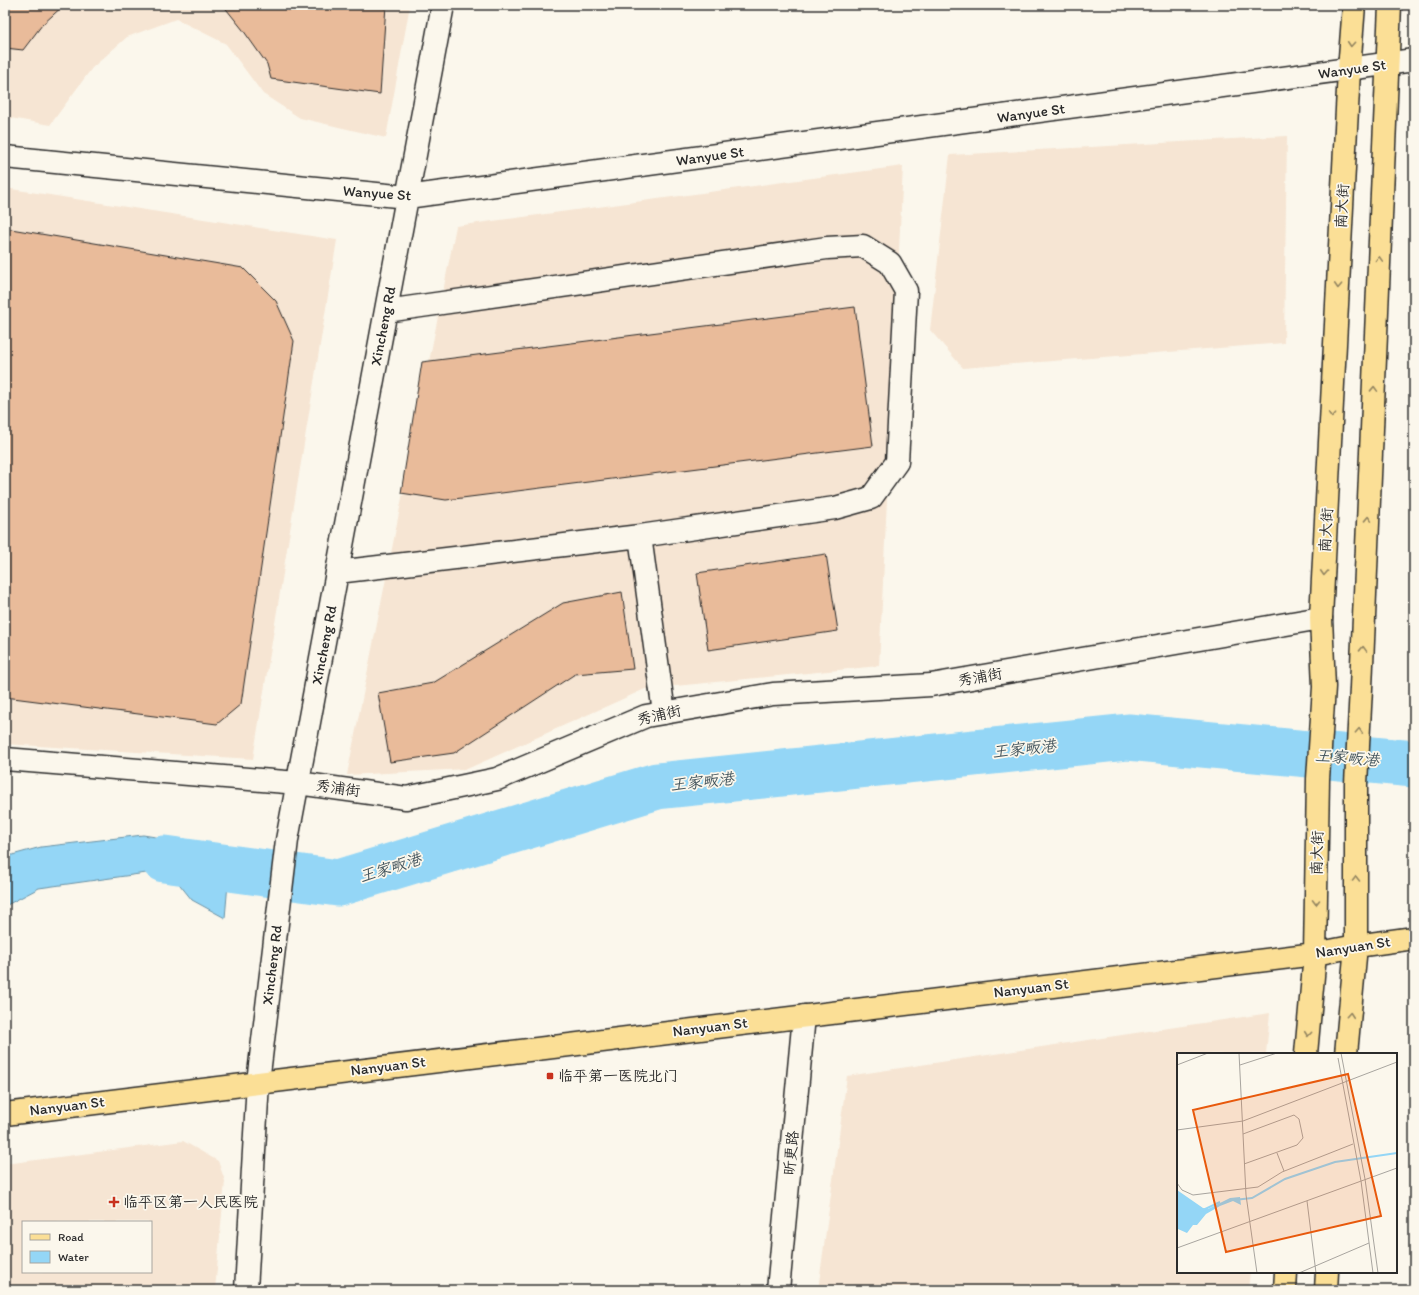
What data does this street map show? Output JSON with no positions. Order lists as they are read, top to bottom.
{
  "streets": {
    "main road": ["南大街", "Nanyuan St"],
    "street": [
      "Wanyue St",
      "Xincheng Rd",
      "秀浦街",
      "昕更路"
    ]
  },
  "crossings": [
    ["Wanyue St", "南大街"],
    ["Wanyue St", "Xincheng Rd"],
    ["南大街", "秀浦街"],
    ["南大街", "Nanyuan St"],
    ["Xincheng Rd", "秀浦街"],
    ["Xincheng Rd", "Nanyuan St"],
    ["Nanyuan St", "昕更路"]
  ],
  "water": ["王家畈港"],
  "places": {
    "transit": ["临平第一医院北门"],
    "health": ["临平区第一人民医院"]
  },
  "legend": ["Road", "Water"]
}
